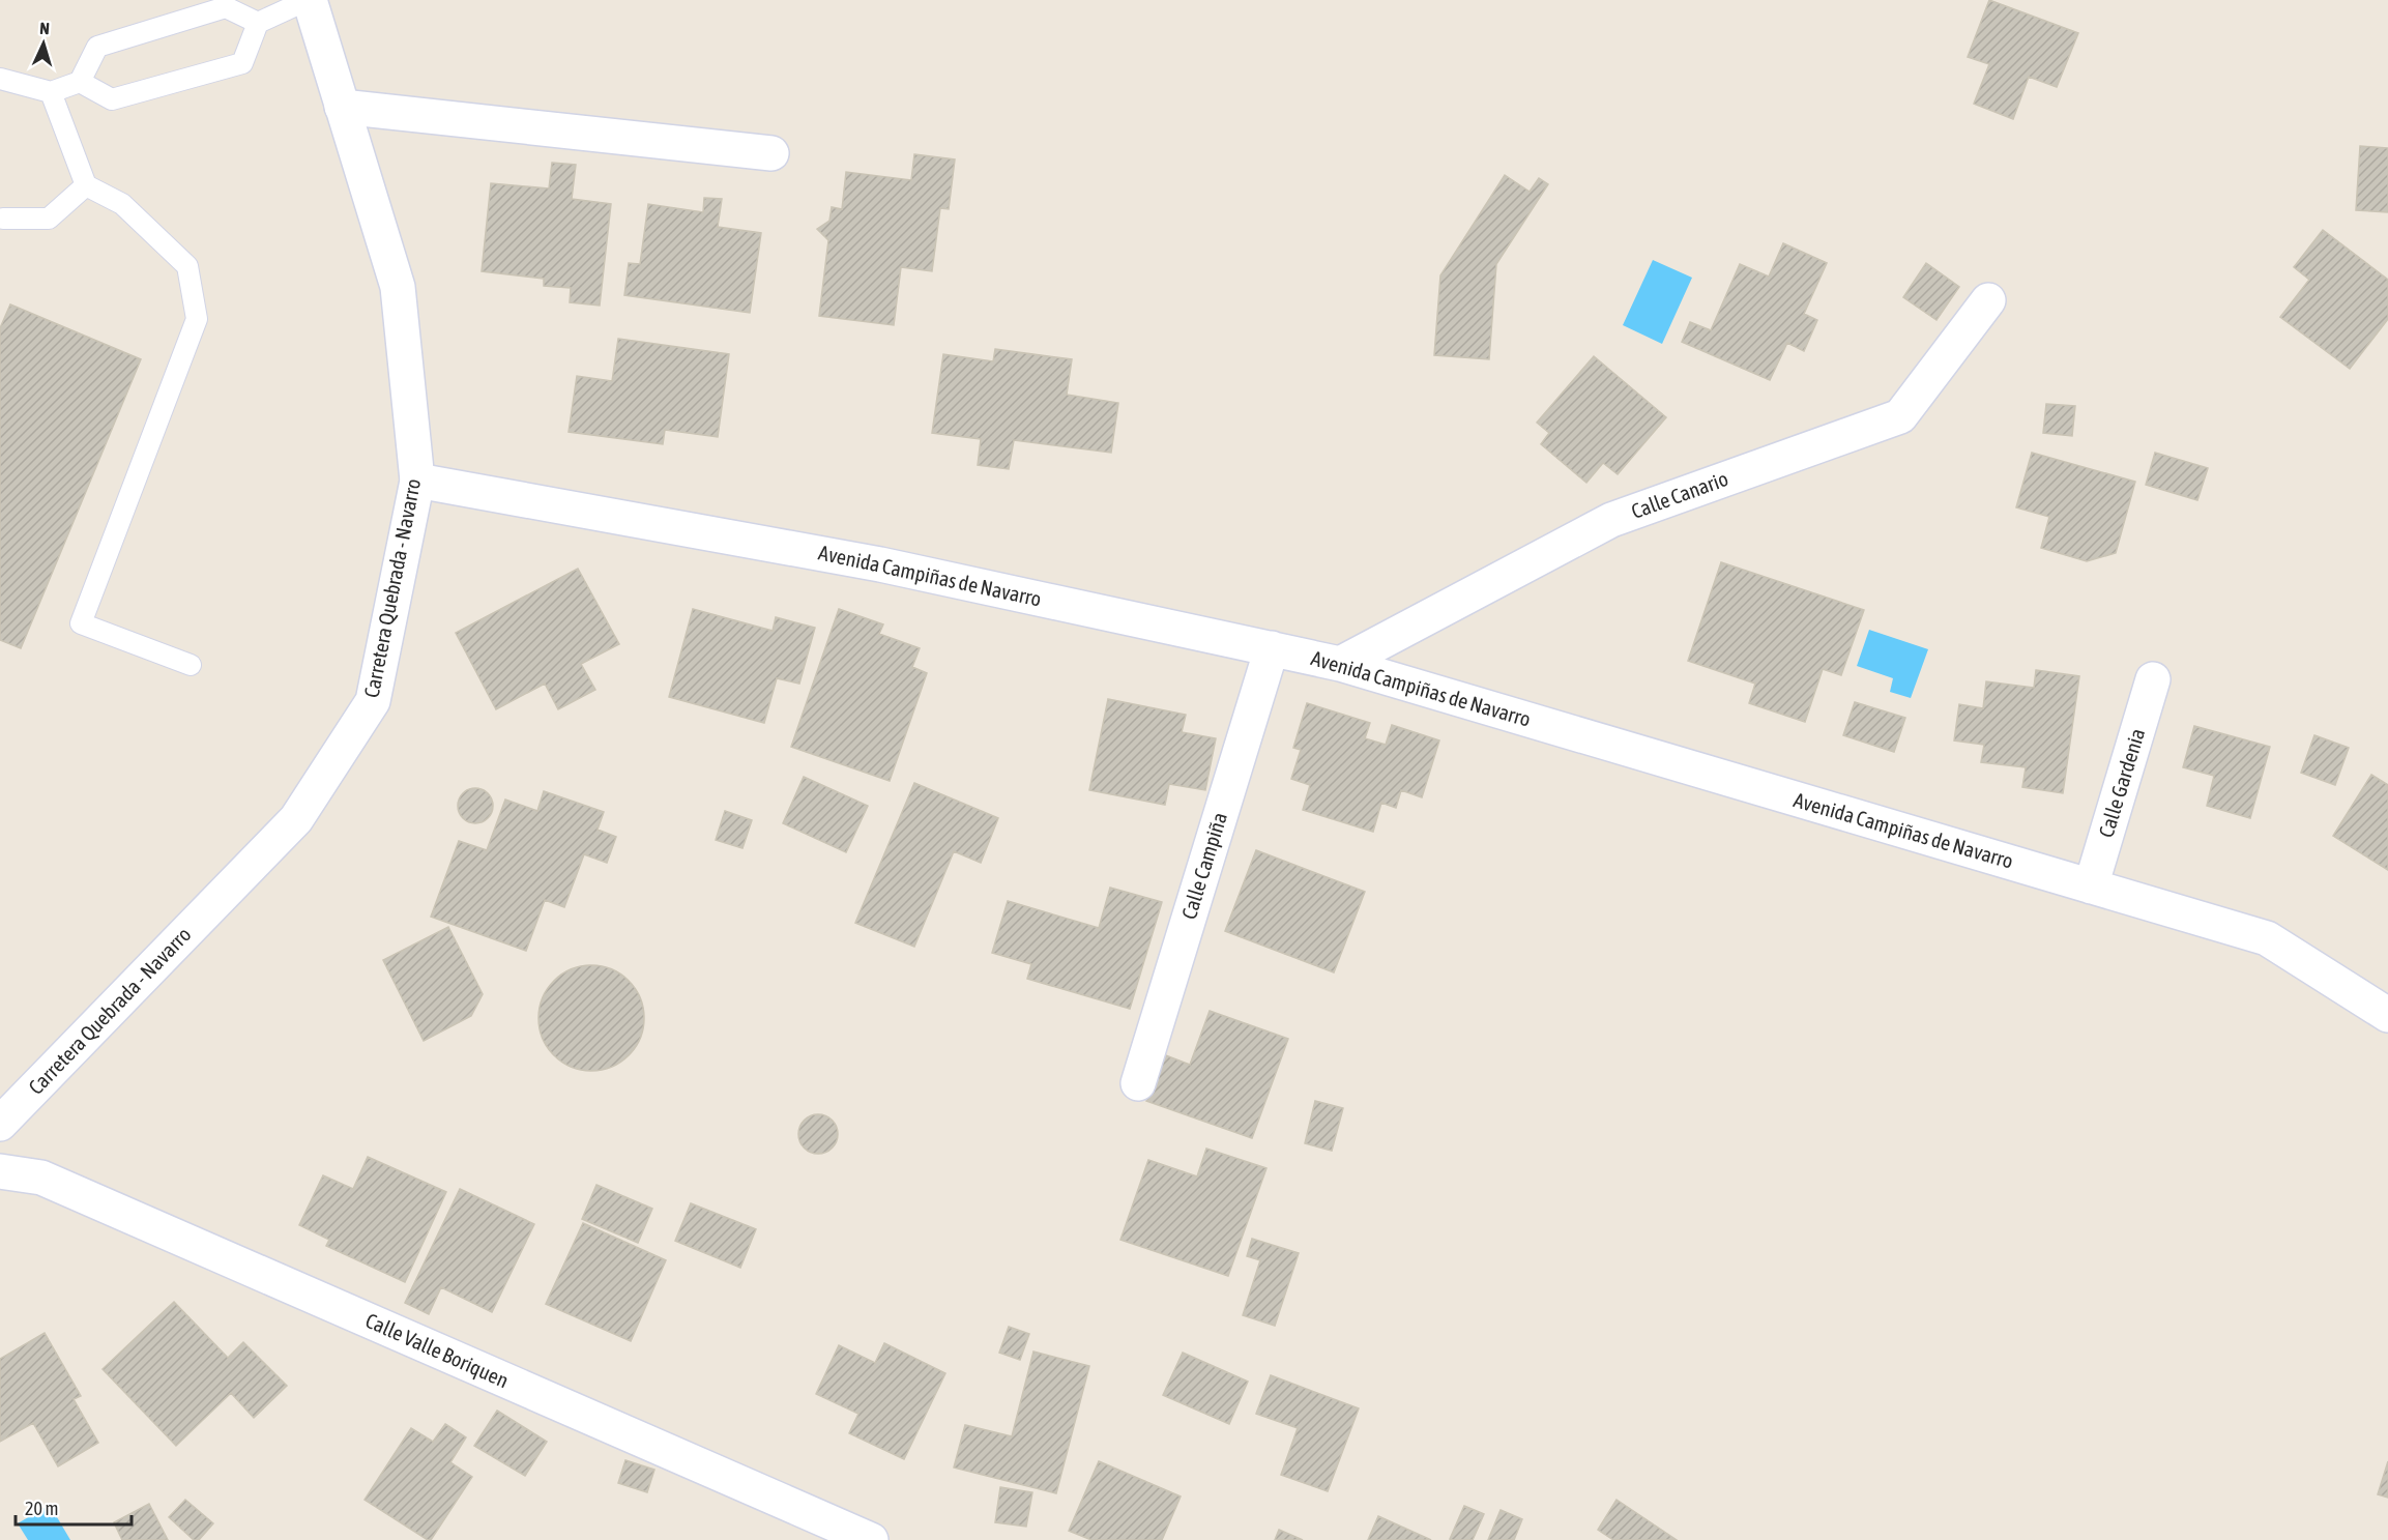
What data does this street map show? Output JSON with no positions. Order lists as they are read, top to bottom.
{
  "streets": {
    "street": [
      "Calle Canario",
      "Avenida Campiñas de Navarro",
      "Carretera Quebrada - Navarro",
      "Calle Gardenia",
      "Calle Campiña",
      "Calle Valle Boriquen"
    ]
  },
  "crossings": [
    ["Calle Canario", "Avenida Campiñas de Navarro"],
    ["Avenida Campiñas de Navarro", "Carretera Quebrada - Navarro"],
    ["Avenida Campiñas de Navarro", "Calle Gardenia"],
    ["Avenida Campiñas de Navarro", "Calle Campiña"]
  ],
  "scale_bar": "20 m",
  "north": "top"
}
